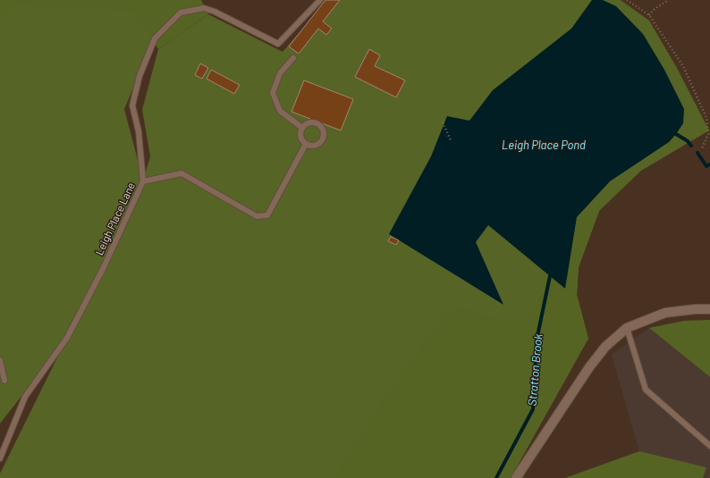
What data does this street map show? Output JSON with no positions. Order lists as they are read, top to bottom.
{
  "streets": {
    "lane": ["Leigh Place Lane"]
  },
  "water": ["Leigh Place Pond", "Stratton Brook"]
}
